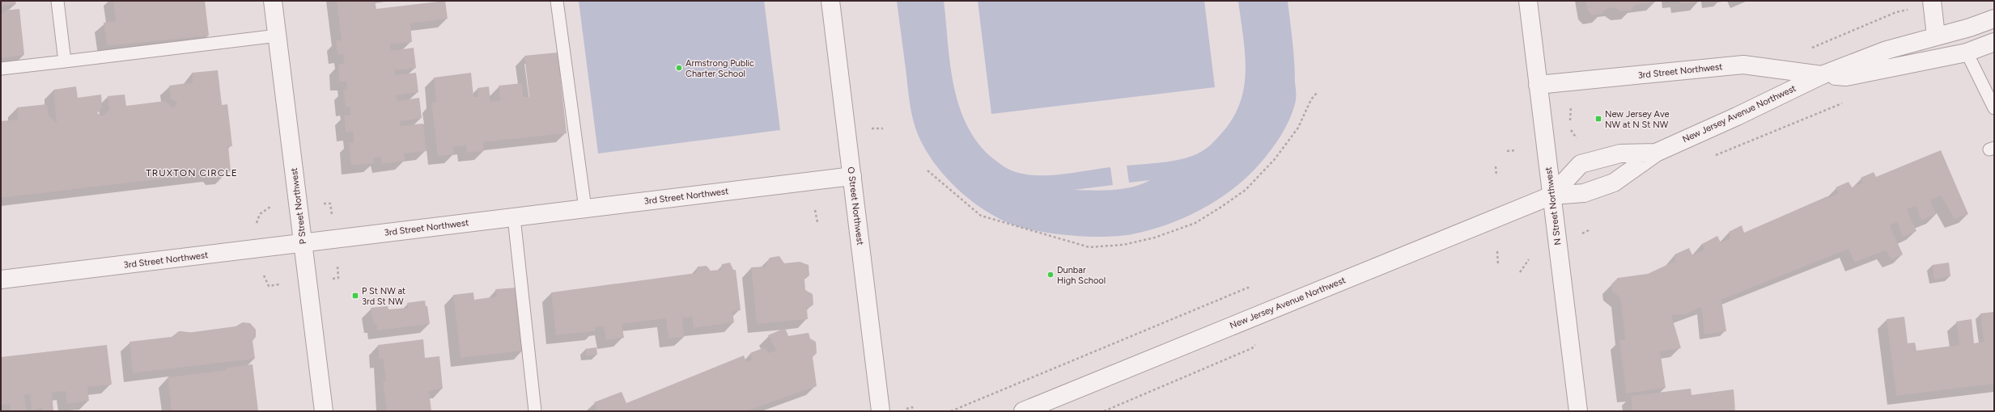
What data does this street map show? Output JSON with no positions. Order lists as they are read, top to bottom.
{
  "streets": {
    "street": [
      "3rd Street Northwest",
      "New Jersey Avenue Northwest",
      "P Street Northwest",
      "O Street Northwest",
      "N Street Northwest"
    ]
  },
  "crossings": [
    ["3rd Street Northwest", "New Jersey Avenue Northwest"],
    ["3rd Street Northwest", "P Street Northwest"],
    ["3rd Street Northwest", "O Street Northwest"],
    ["3rd Street Northwest", "N Street Northwest"],
    ["New Jersey Avenue Northwest", "N Street Northwest"]
  ],
  "districts": ["TRUXTON CIRCLE"],
  "places": {
    "other": ["Armstrong Public Charter School", "Dunbar High School"],
    "transit": ["New Jersey Ave NW at N St NW", "P St NW at 3rd St NW"]
  }
}
